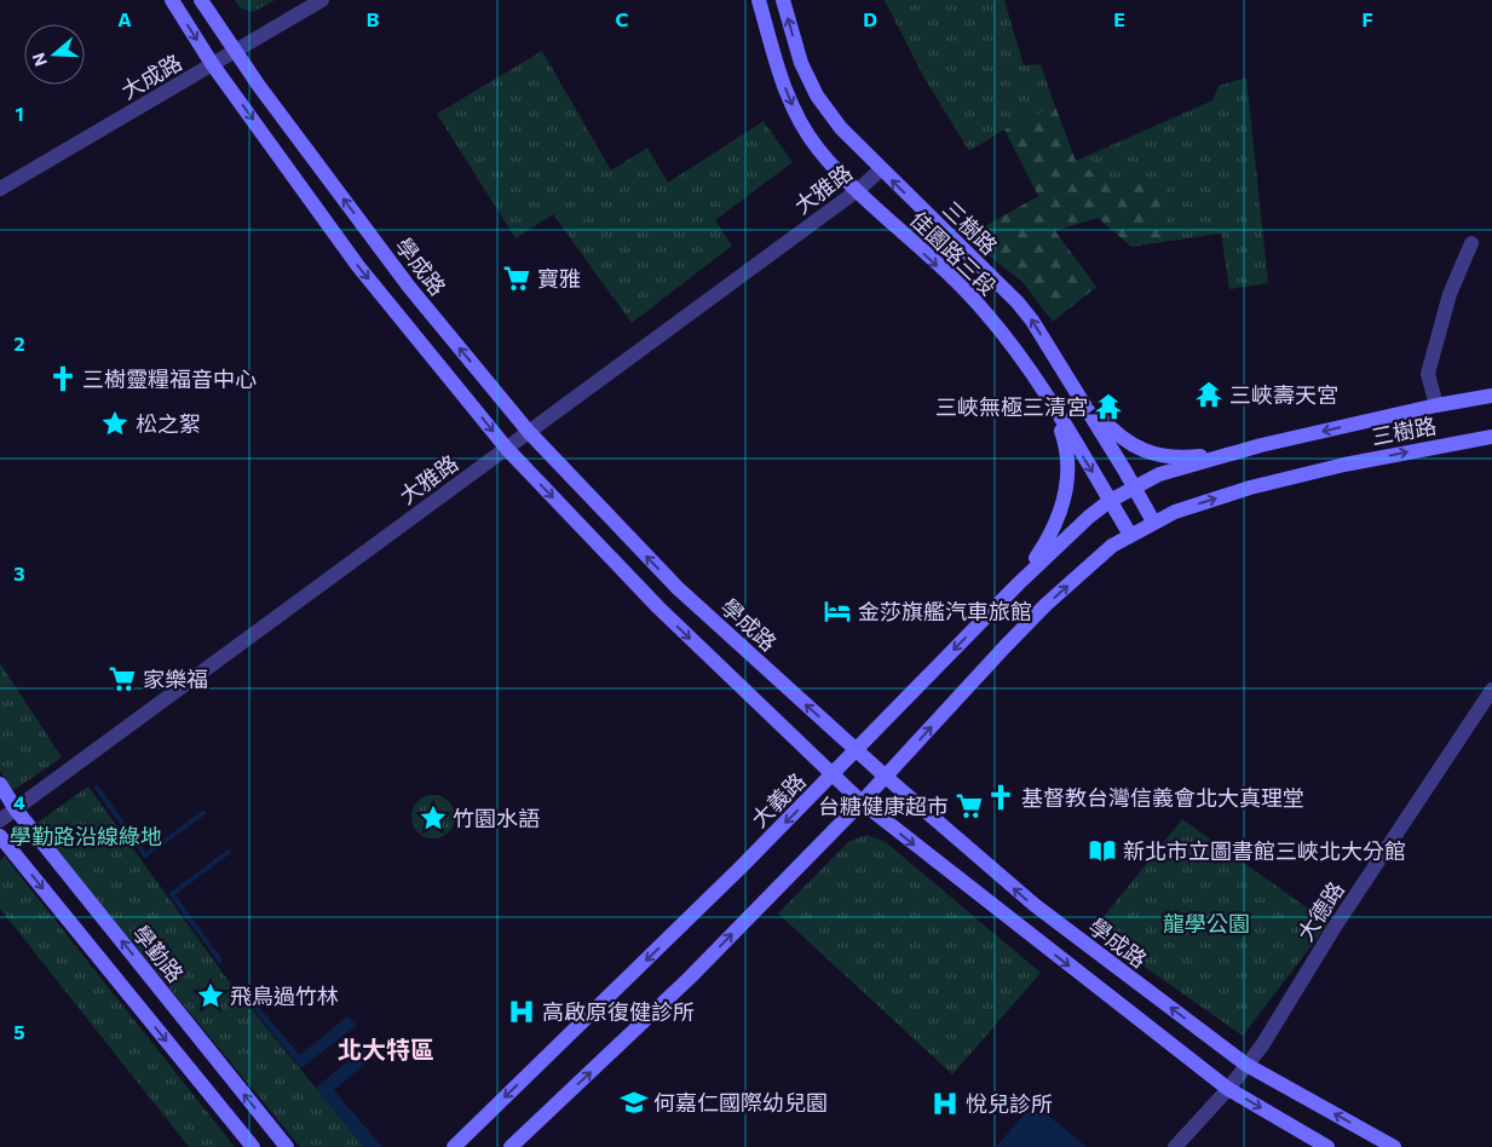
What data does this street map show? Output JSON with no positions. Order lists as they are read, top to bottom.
{
  "streets": {
    "street": [
      "大成路",
      "大雅路",
      "三樹路",
      "佳園路三段",
      "學成路",
      "大義路",
      "大德路",
      "學勤路"
    ]
  },
  "crossings": [
    ["大成路", "學成路"],
    ["大雅路", "三樹路"],
    ["大雅路", "佳園路三段"],
    ["大雅路", "學成路"],
    ["大雅路", "學勤路"],
    ["三樹路", "大義路"],
    ["佳園路三段", "大義路"],
    ["學成路", "大義路"],
    ["學成路", "大德路"]
  ],
  "one_way": ["佳園路三段"],
  "districts": ["北大特區"],
  "parks": ["學勤路沿線綠地", "龍學公園"],
  "places": {
    "supermarket": ["寶雅", "家樂福", "台糖健康超市"],
    "church": ["三樹靈糧福音中心", "基督教台灣信義會北大真理堂"],
    "temple": ["三峽壽天宮", "三峽無極三清宮"],
    "place": ["松之絮", "竹園水語", "飛鳥過竹林"],
    "hotel": ["金莎旗艦汽車旅館"],
    "library": ["新北市立圖書館三峽北大分館"],
    "hospital": ["高啟原復健診所", "悅兒診所"],
    "school or university": ["何嘉仁國際幼兒園"]
  },
  "north": "left",
  "grid": {
    "columns": [
      "A",
      "B",
      "C",
      "D",
      "E",
      "F"
    ],
    "rows": [
      "1",
      "2",
      "3",
      "4",
      "5"
    ]
  }
}
